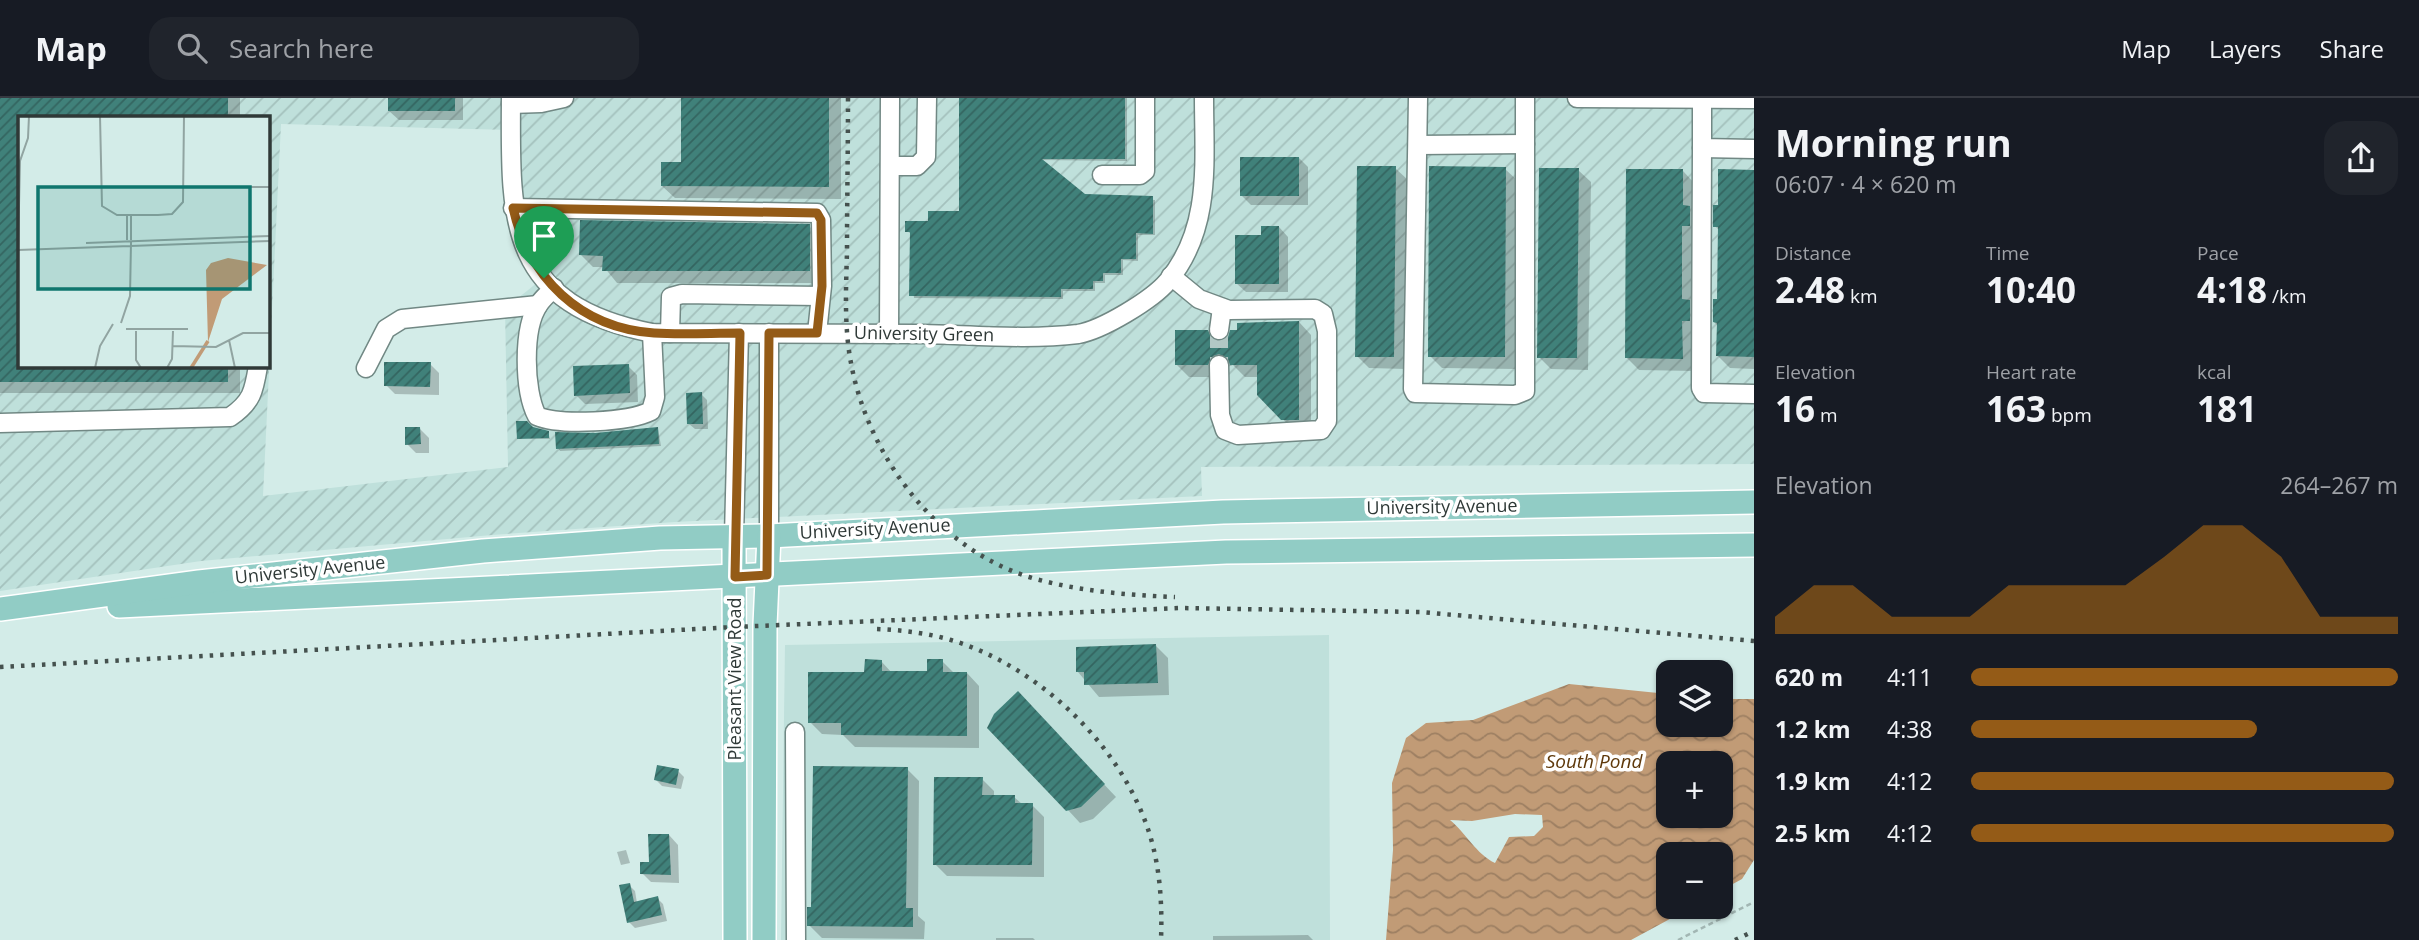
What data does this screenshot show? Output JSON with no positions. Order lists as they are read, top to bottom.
{
  "streets": {
    "main road": ["University Avenue", "Pleasant View Road"],
    "street": ["University Green"]
  },
  "crossings": [
    ["University Green", "Pleasant View Road"],
    ["University Avenue", "Pleasant View Road"]
  ],
  "water": ["South Pond"],
  "page": {
    "header": "Map",
    "search": "Search here",
    "nav": ["Map", "Layers", "Share"],
    "heading": ["Morning run", "06:07 · 4 × 620 m"],
    "stats": [
      ["Distance", "2.48 km"],
      ["Time", "10:40"],
      ["Pace", "4:18 /km"],
      ["Elevation", "16 m"],
      ["Heart rate", "163 bpm"],
      ["kcal", "181"]
    ],
    "chart": ["Elevation", "264–267 m"],
    "list": [
      {
        "name": "620 m",
        "note": "4:11"
      },
      {
        "name": "1.2 km",
        "note": "4:38"
      },
      {
        "name": "1.9 km",
        "note": "4:12"
      },
      {
        "name": "2.5 km",
        "note": "4:12"
      }
    ],
    "map_buttons": ["+", "−"]
  }
}
